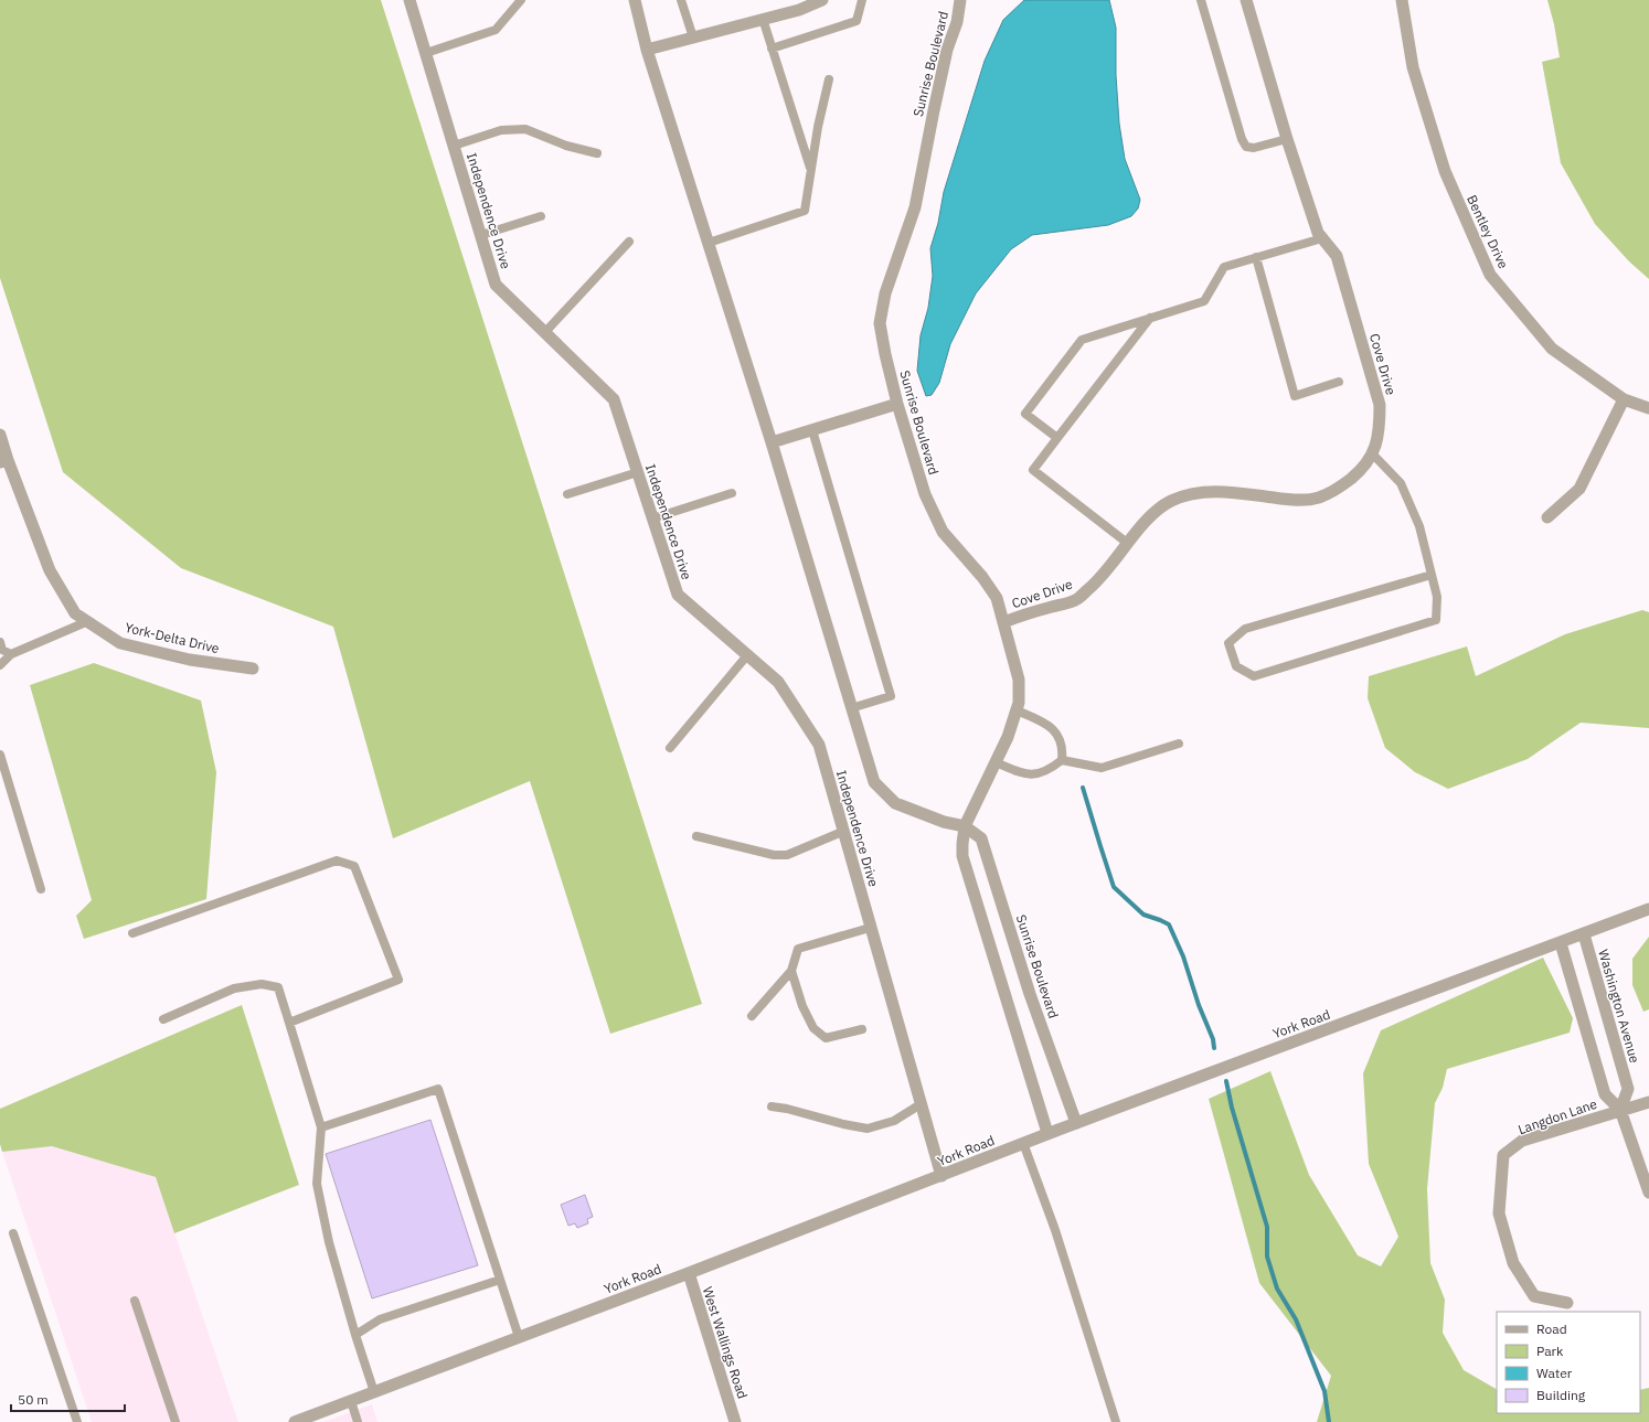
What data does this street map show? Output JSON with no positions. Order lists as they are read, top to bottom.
{
  "streets": {
    "street": [
      "Sunrise Boulevard",
      "Independence Drive",
      "Bentley Drive",
      "Cove Drive",
      "York-Delta Drive",
      "Washington Avenue",
      "York Road",
      "Langdon Lane",
      "West Wallings Road"
    ]
  },
  "crossings": [
    ["Sunrise Boulevard", "Cove Drive"],
    ["Sunrise Boulevard", "York Road"],
    ["Independence Drive", "York Road"],
    ["Washington Avenue", "York Road"],
    ["Washington Avenue", "Langdon Lane"],
    ["York Road", "West Wallings Road"]
  ],
  "legend": [
    "Road",
    "Park",
    "Water",
    "Building"
  ],
  "scale_bar": "50 m"
}
